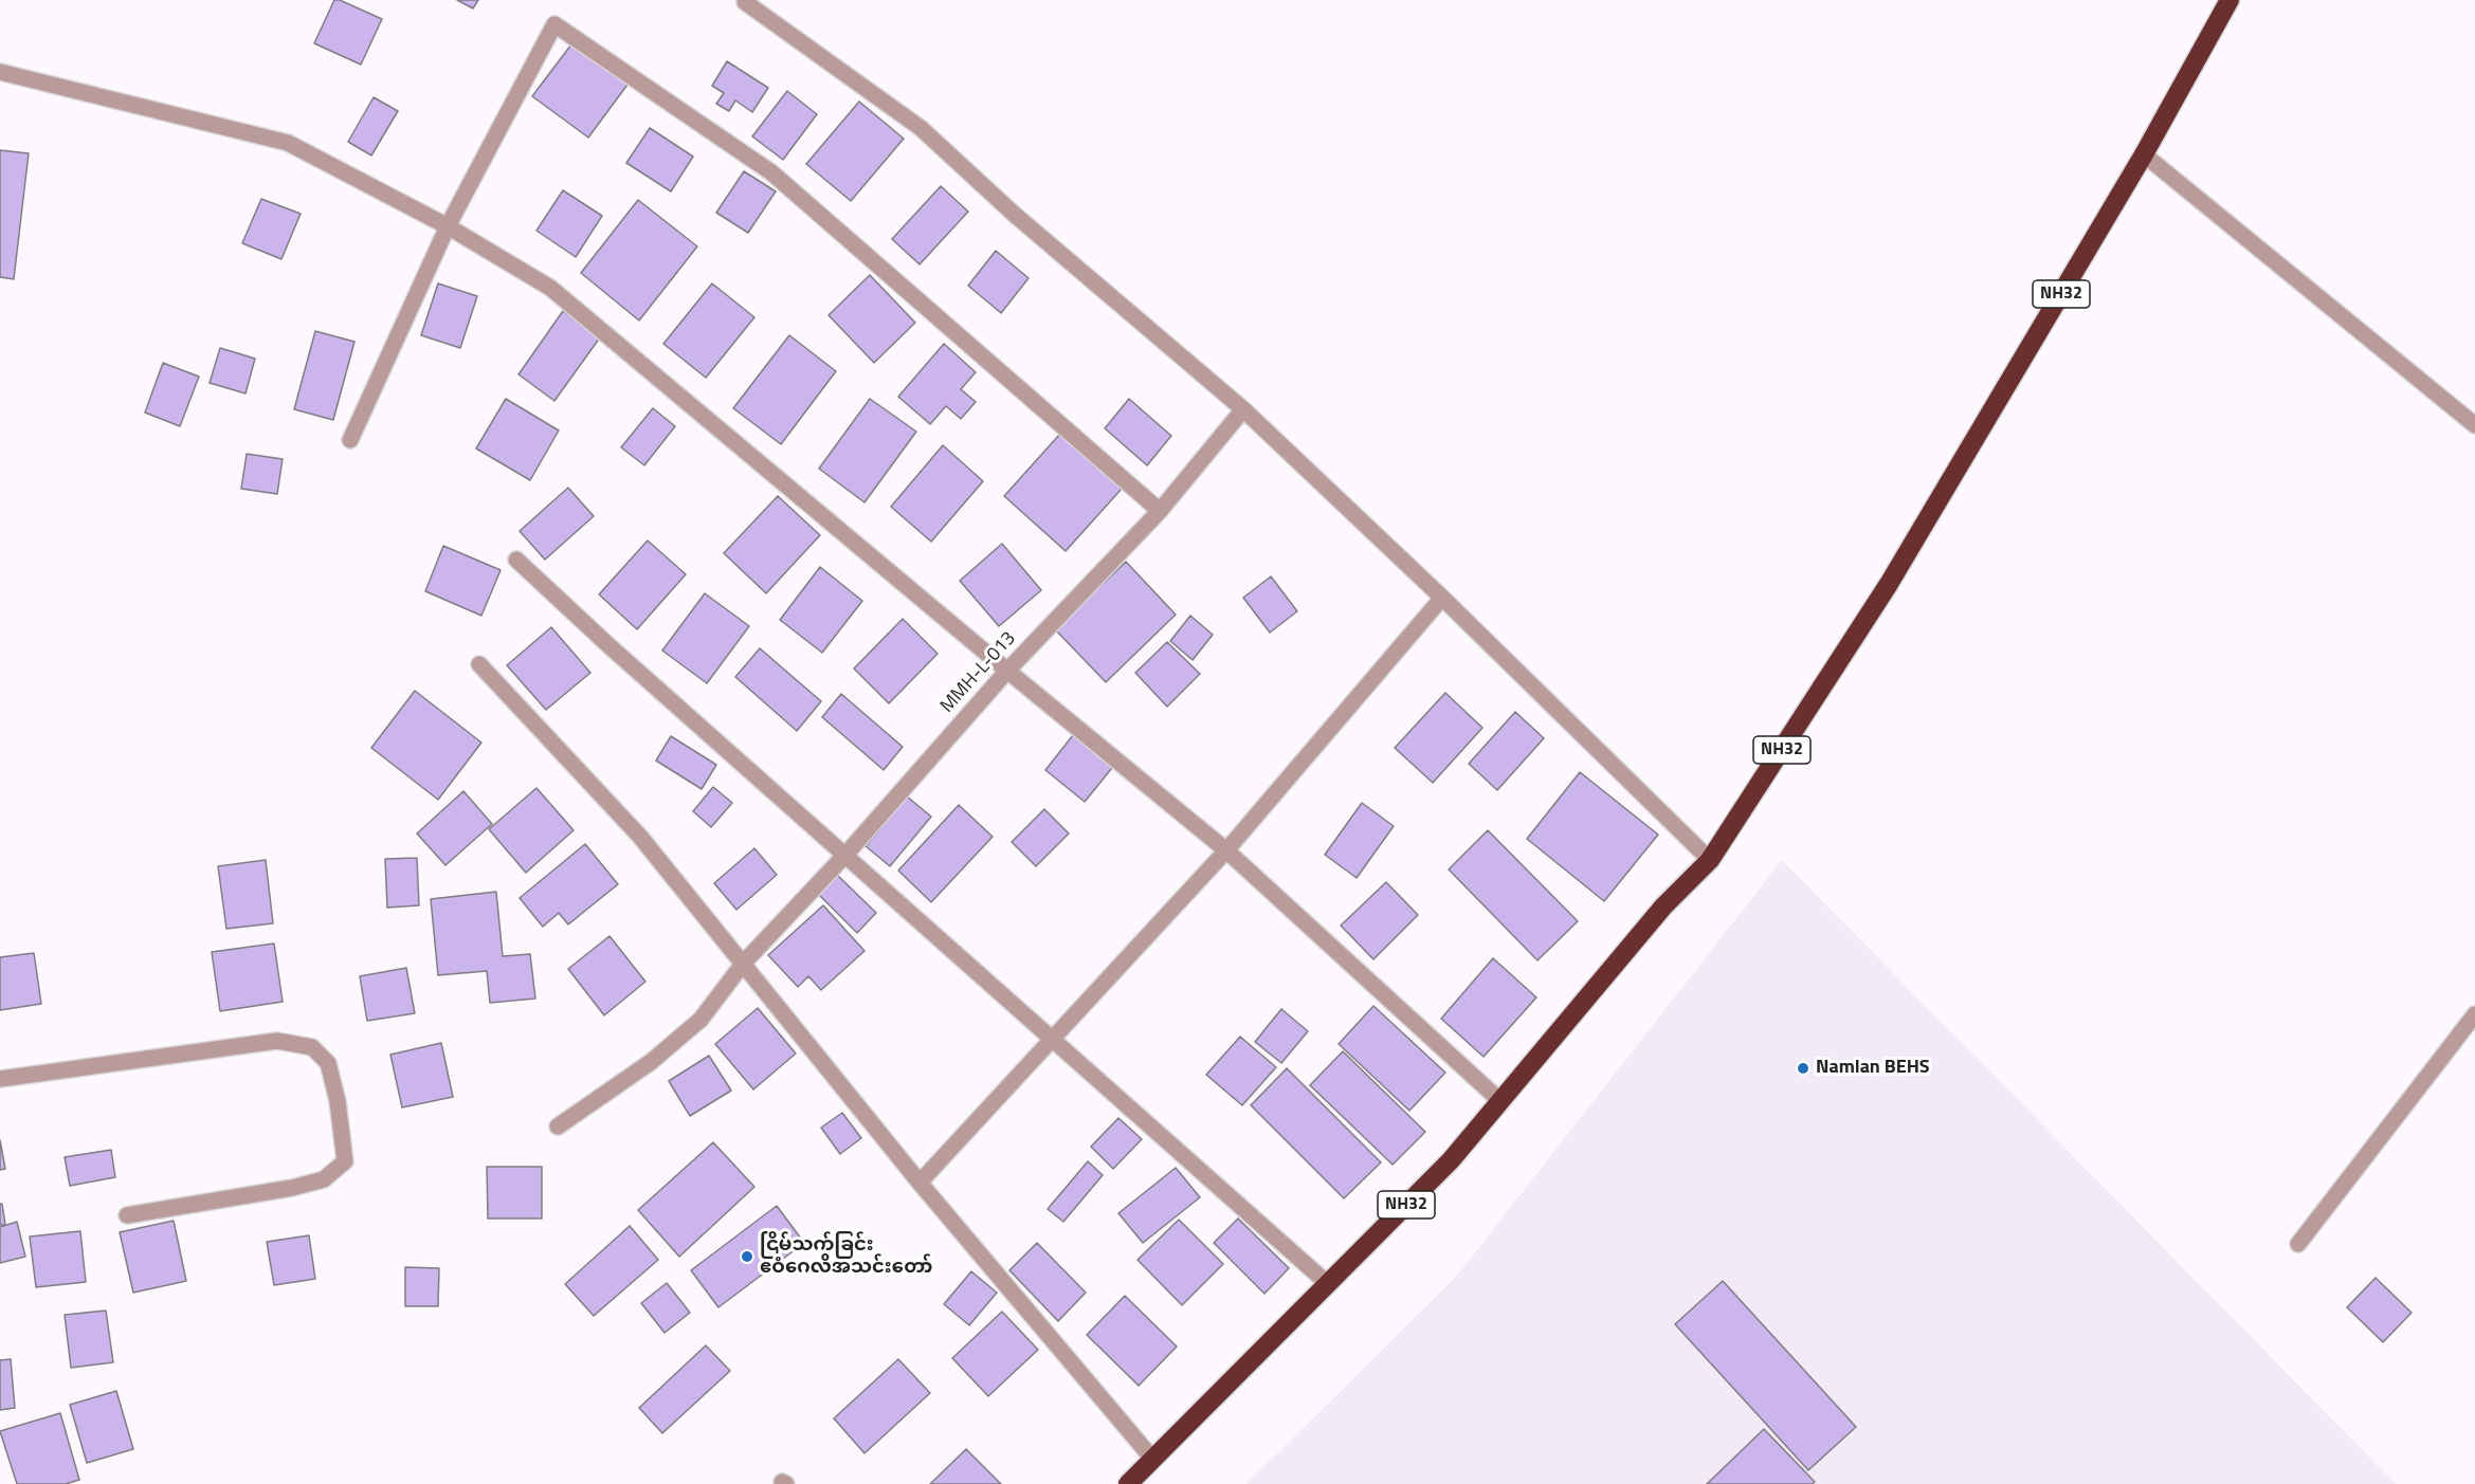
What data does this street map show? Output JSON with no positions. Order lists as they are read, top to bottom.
{
  "streets": {
    "highway": ["NH32"],
    "street": ["MMH-L-013"]
  },
  "places": ["Namlan BEHS", "ငြိမ်သက်ခြင်း ဧဝံဂေလိအသင်းတော်"]
}
